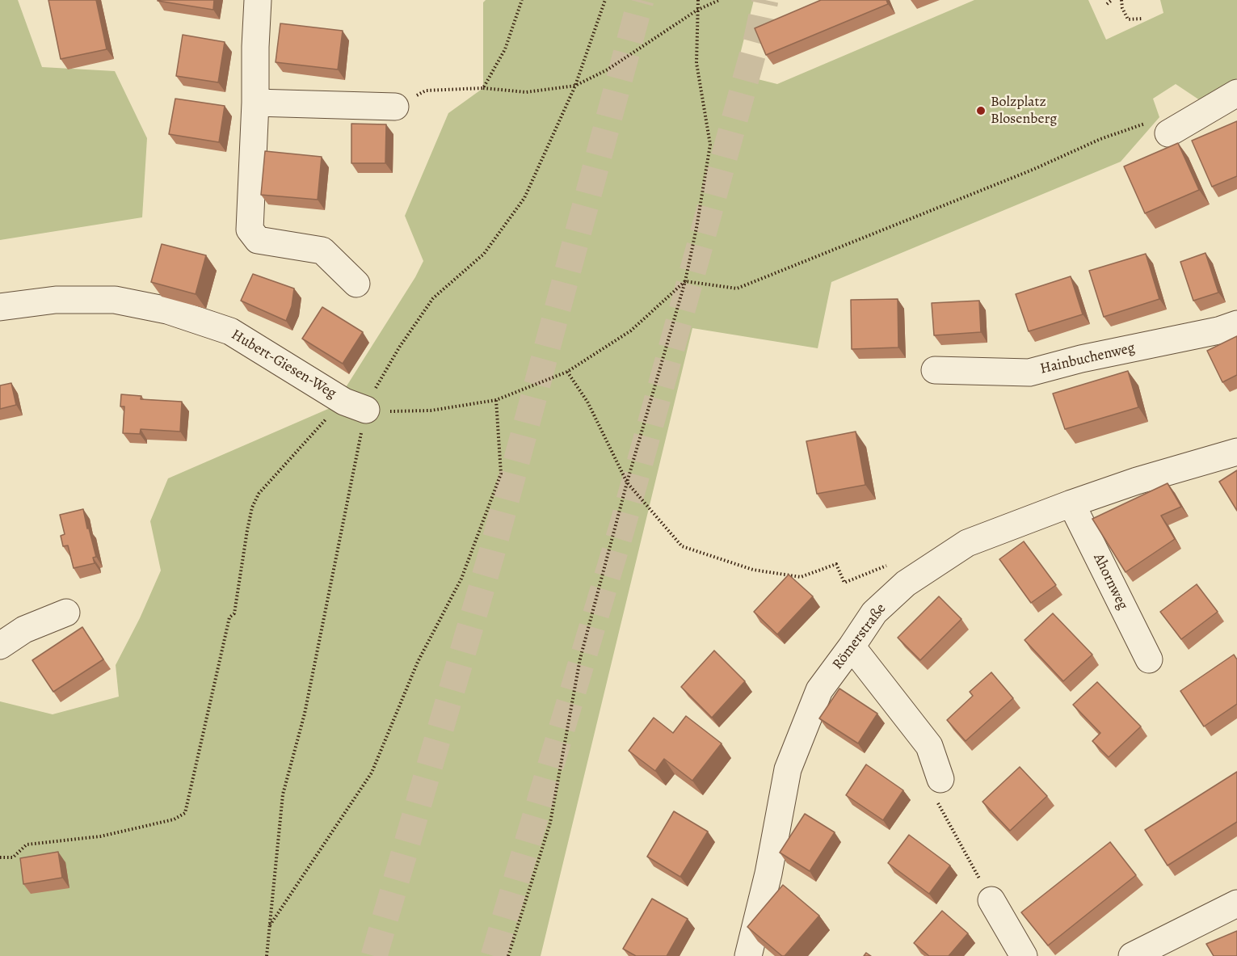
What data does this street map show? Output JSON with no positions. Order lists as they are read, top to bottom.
{
  "streets": {
    "street": [
      "Hainbuchenweg",
      "Hubert-Giesen-Weg",
      "Ahornweg",
      "Römerstraße"
    ]
  },
  "crossings": [
    ["Ahornweg", "Römerstraße"]
  ],
  "places": ["Bolzplatz Blosenberg"]
}
